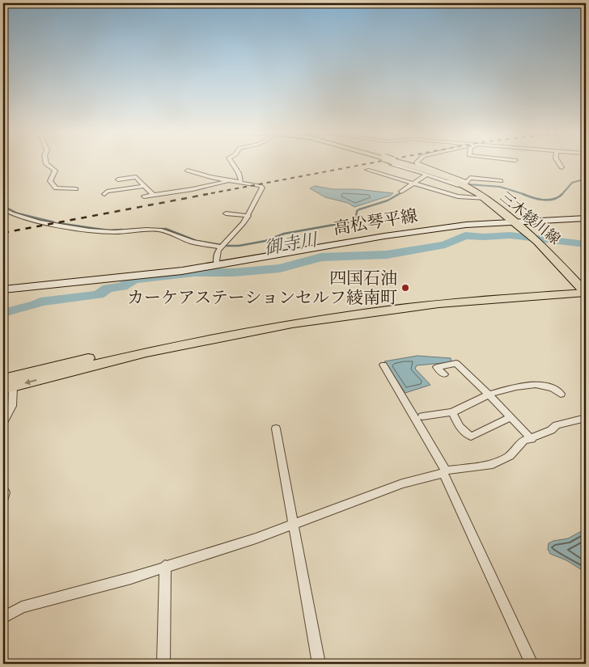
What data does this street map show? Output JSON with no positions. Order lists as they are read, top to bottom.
{
  "streets": {
    "main road": ["三木綾川線", "高松琴平線"]
  },
  "crossings": [
    ["三木綾川線", "高松琴平線"]
  ],
  "water": ["御寺川"],
  "places": ["四国石油 カーケアステーションセルフ綾南町"]
}
